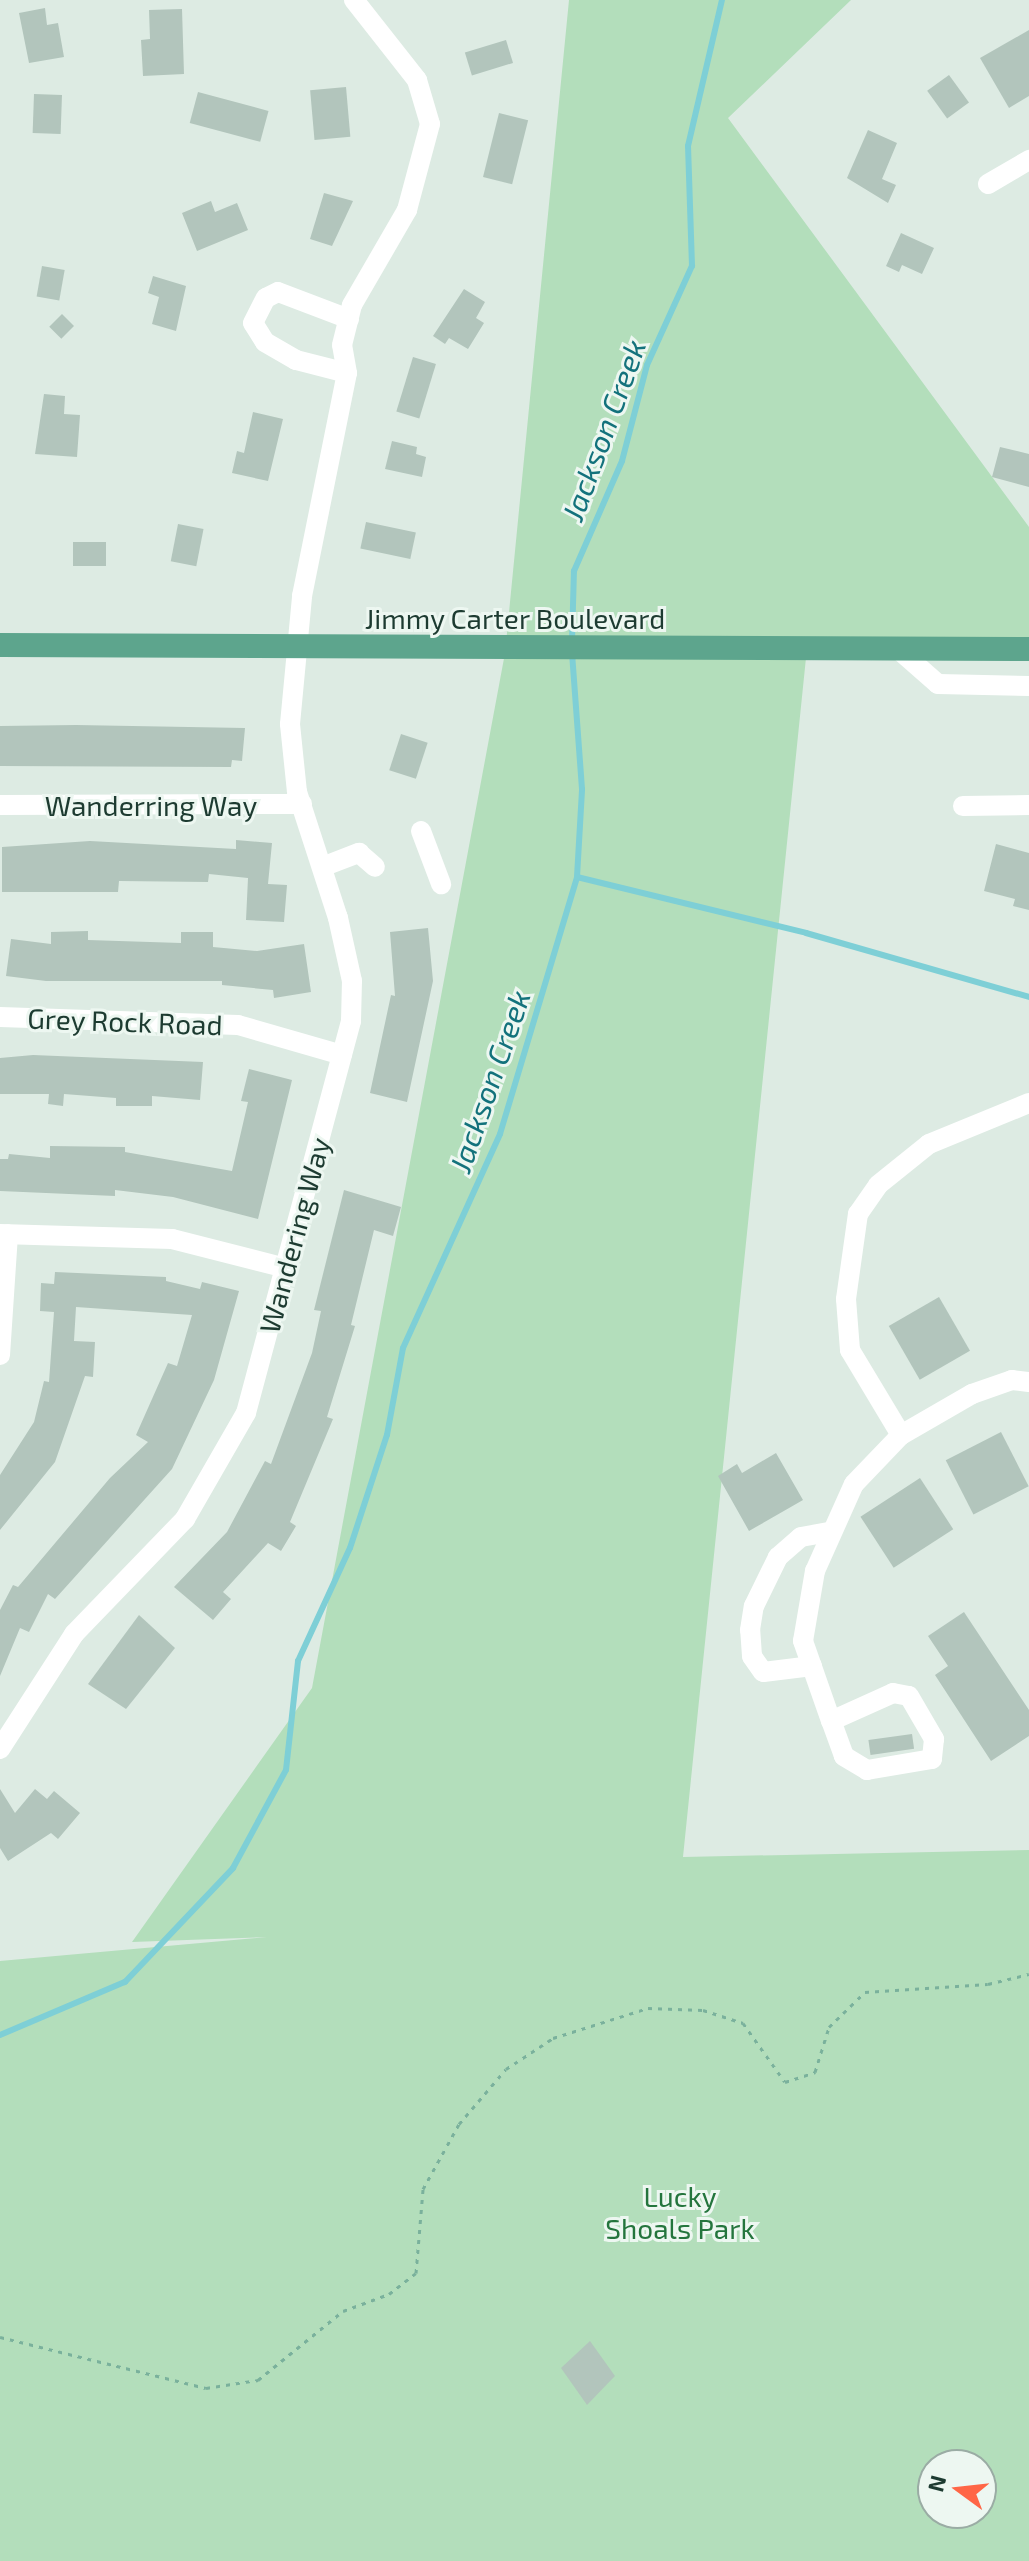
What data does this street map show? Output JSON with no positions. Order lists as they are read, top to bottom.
{
  "streets": {
    "main road": ["Jimmy Carter Boulevard"],
    "street": ["Wanderring Way", "Grey Rock Road", "Wandering Way"]
  },
  "crossings": [
    ["Jimmy Carter Boulevard", "Wandering Way"],
    ["Wanderring Way", "Wandering Way"],
    ["Grey Rock Road", "Wandering Way"]
  ],
  "water": ["Jackson Creek"],
  "parks": ["Lucky Shoals Park"],
  "north": "left"
}
